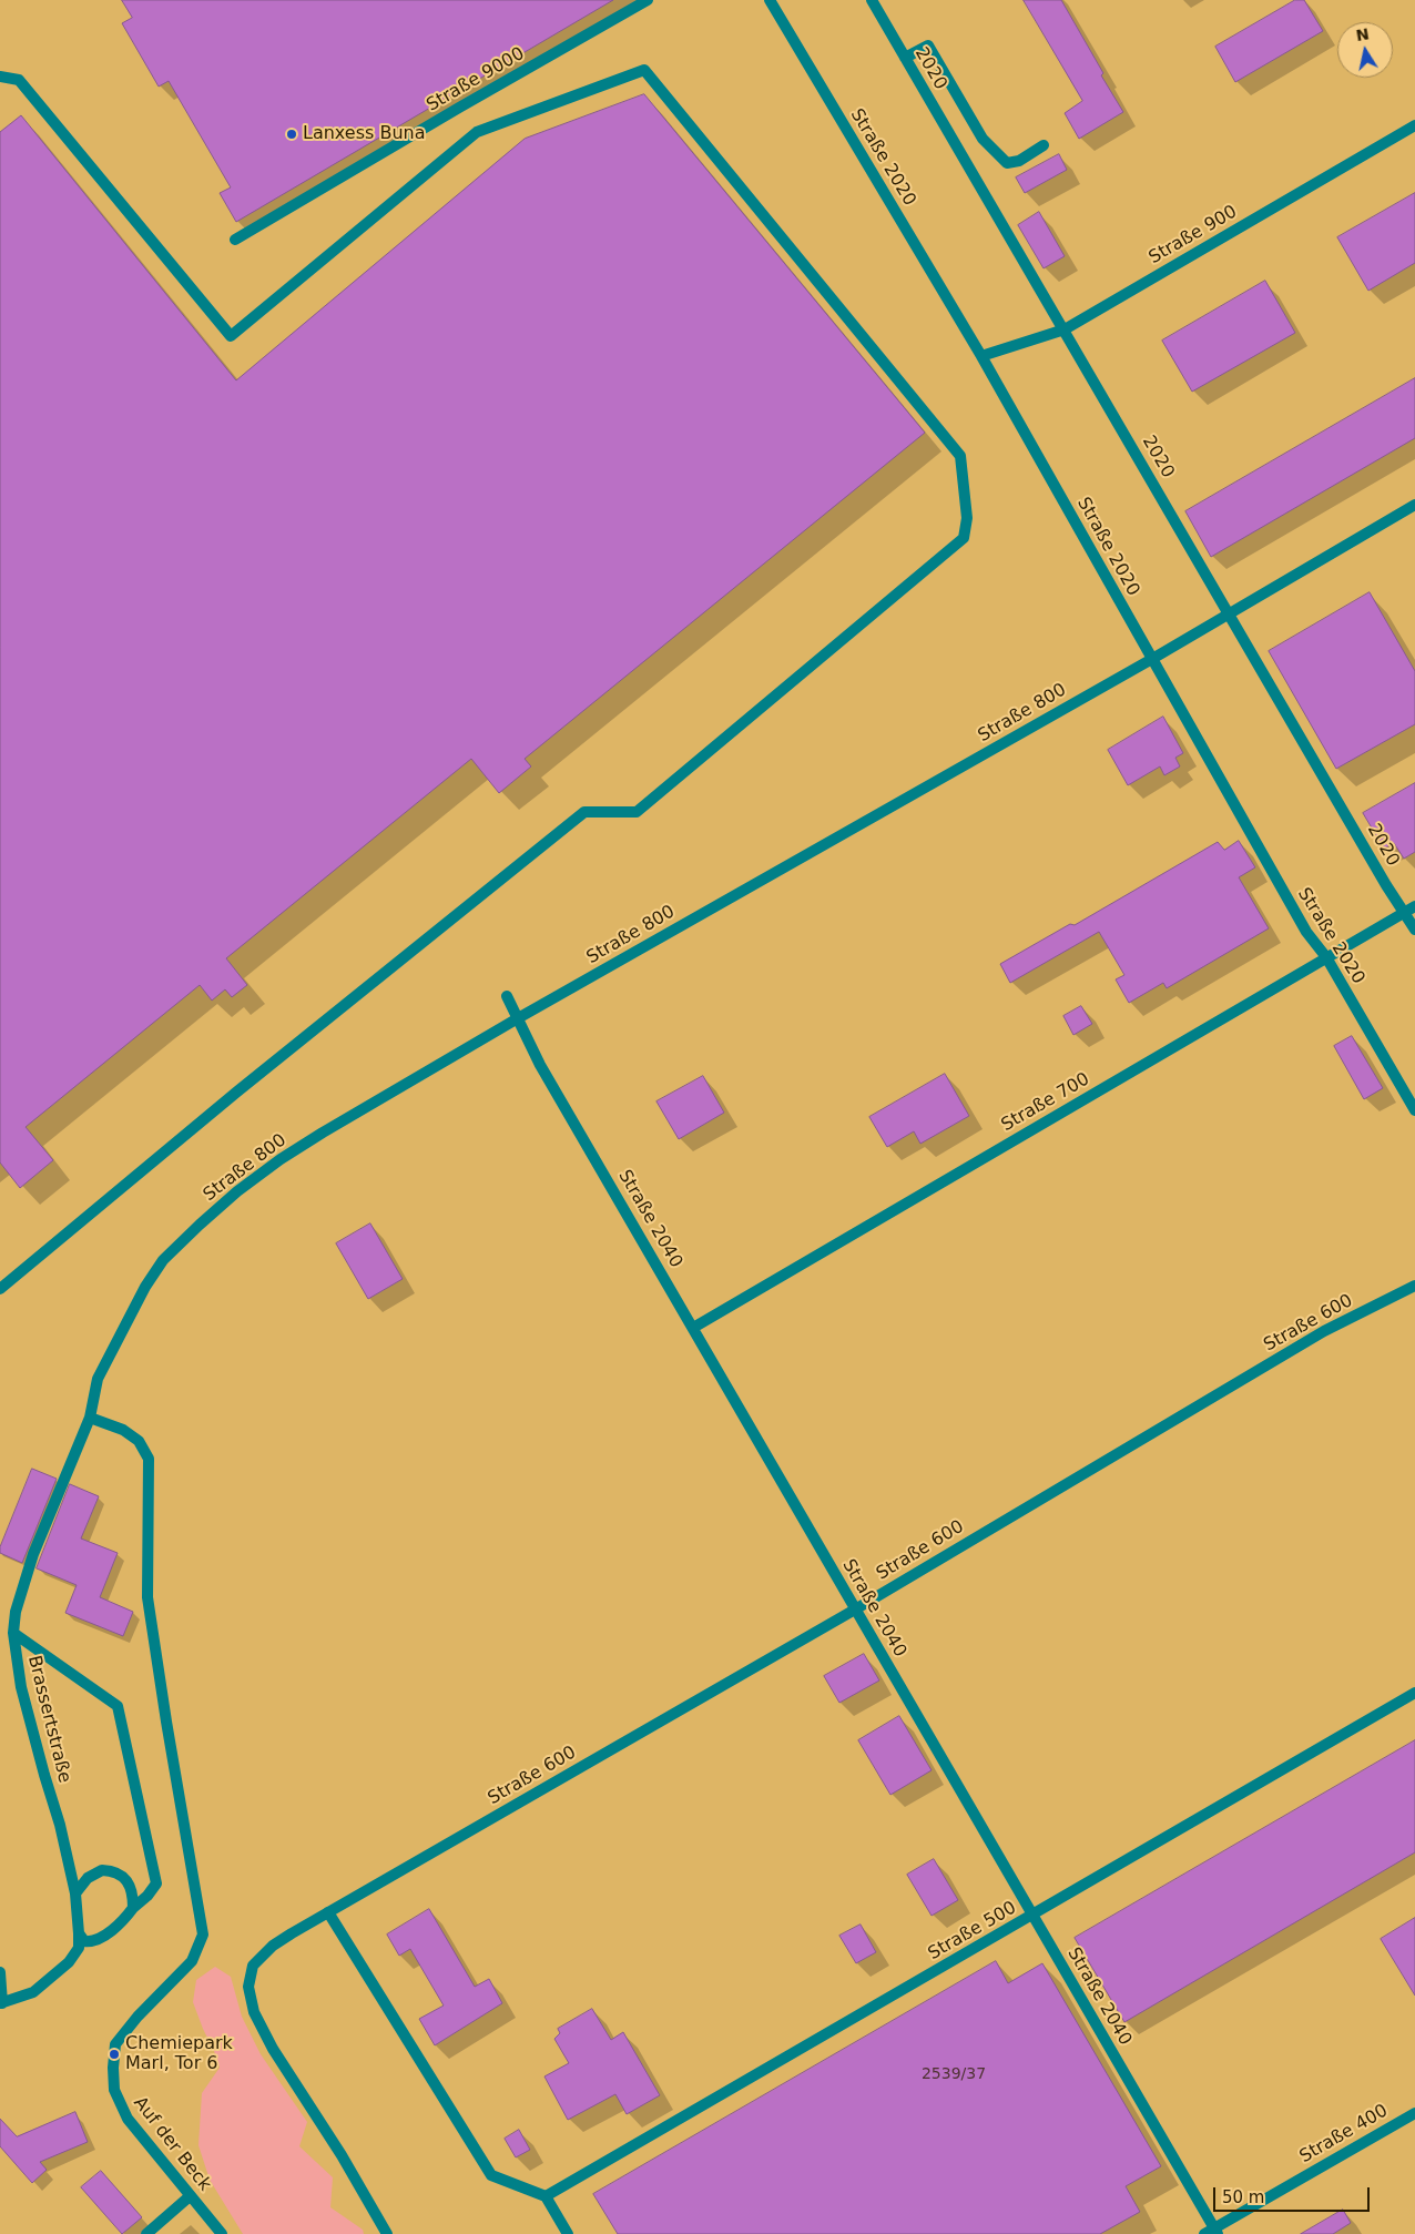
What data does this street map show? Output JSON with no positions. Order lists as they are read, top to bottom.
{
  "streets": {
    "street": [
      "2020",
      "Straße 9000",
      "Straße 2020",
      "Straße 900",
      "Straße 800",
      "Straße 700",
      "Straße 2040",
      "Straße 600",
      "Brassertstraße",
      "Straße 500",
      "Straße 400",
      "Auf der Beck"
    ]
  },
  "crossings": [
    ["2020", "Straße 900"],
    ["2020", "Straße 800"],
    ["2020", "Straße 700"],
    ["Straße 2020", "Straße 900"],
    ["Straße 2020", "Straße 800"],
    ["Straße 2020", "Straße 700"],
    ["Straße 800", "Straße 2040"],
    ["Straße 800", "Brassertstraße"],
    ["Straße 800", "Auf der Beck"],
    ["Straße 700", "Straße 2040"],
    ["Straße 2040", "Straße 600"],
    ["Straße 2040", "Straße 500"],
    ["Straße 2040", "Straße 400"]
  ],
  "places": ["Lanxess Buna", "Chemiepark Marl, Tor 6"],
  "house_numbers": ["2539/37"],
  "scale_bar": "50 m",
  "north": "top"
}
